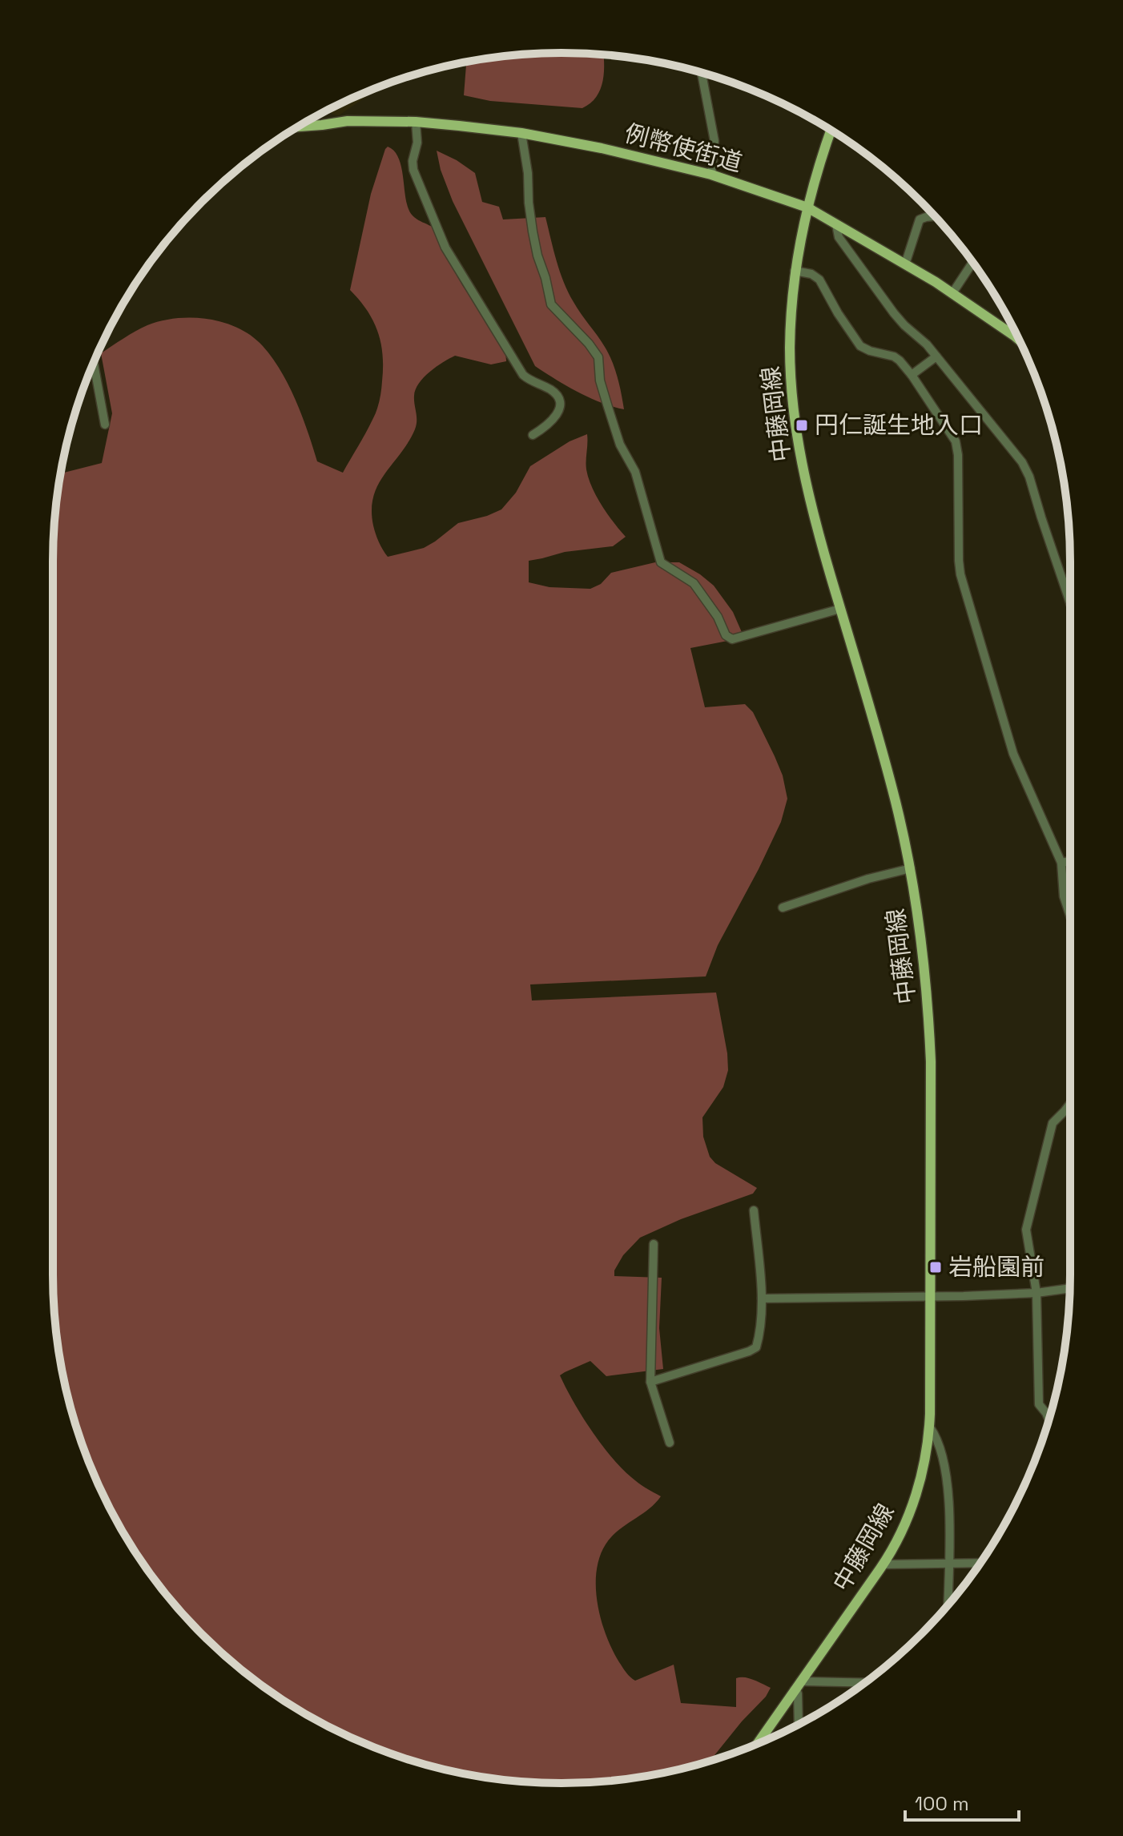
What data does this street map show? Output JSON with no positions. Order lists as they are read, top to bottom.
{
  "streets": {
    "main road": ["例幣使街道", "中藤岡線"]
  },
  "crossings": [
    ["例幣使街道", "中藤岡線"]
  ],
  "places": {
    "transit": ["円仁誕生地入口", "岩船園前"]
  },
  "scale_bar": "100 m"
}
